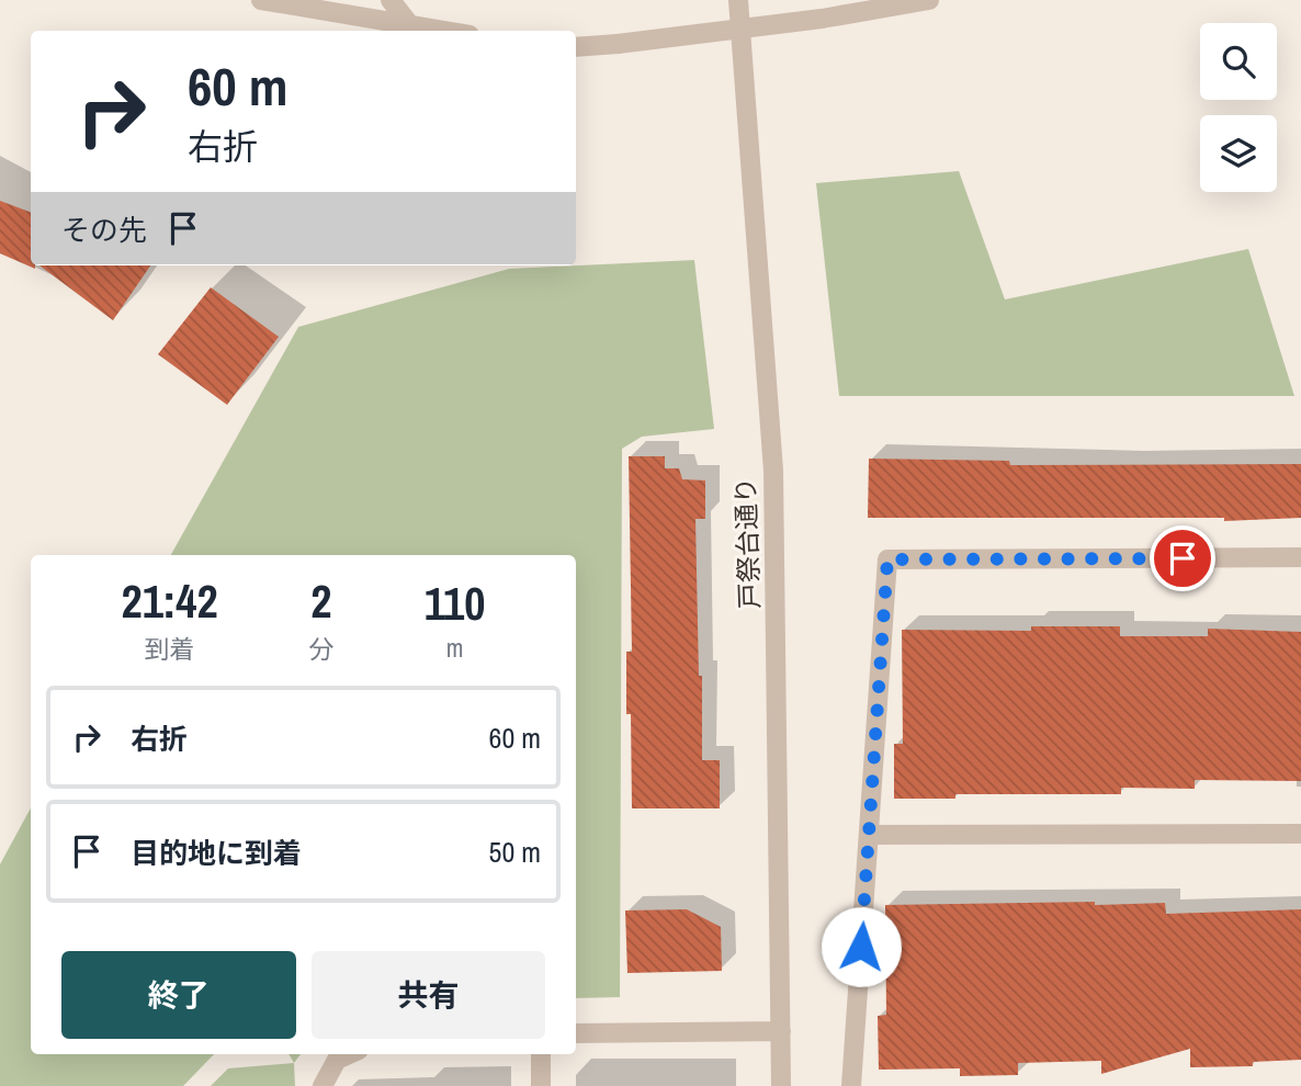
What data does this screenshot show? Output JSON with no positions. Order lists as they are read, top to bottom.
{
  "streets": {
    "street": ["戸祭台通り"]
  },
  "page": {
    "turn": ["60 m", "右折"],
    "then": "その先",
    "eta": [
      "21:42",
      "到着",
      "2",
      "分",
      "110",
      "m"
    ],
    "list": [
      {
        "name": "右折",
        "value": "60 m"
      },
      {
        "name": "目的地に到着",
        "value": "50 m"
      }
    ],
    "buttons": ["終了", "共有"]
  }
}
